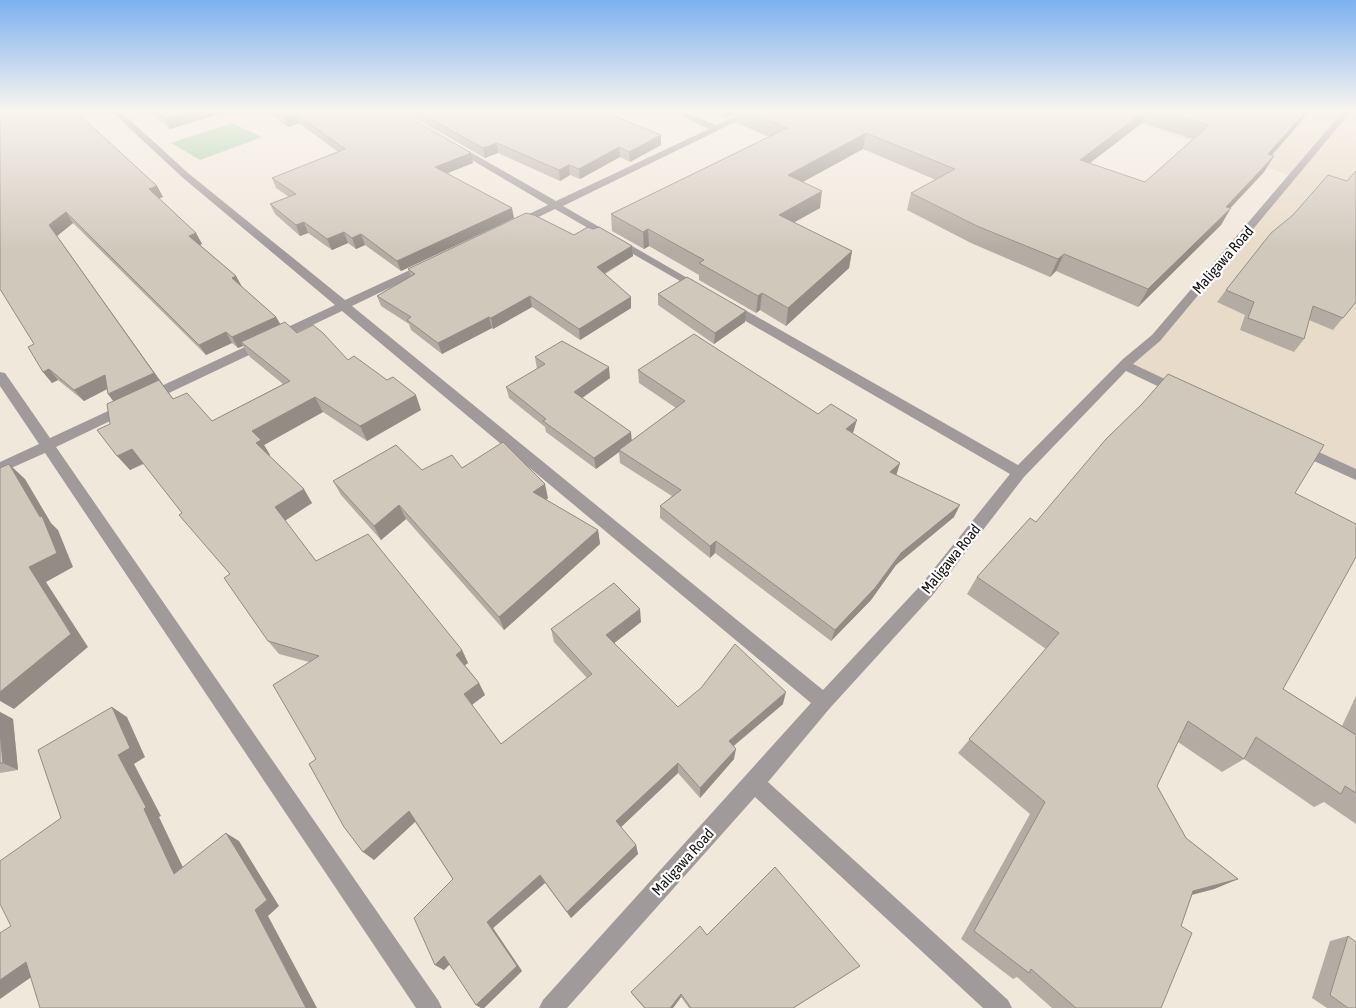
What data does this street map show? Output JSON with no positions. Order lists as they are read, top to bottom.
{
  "streets": {
    "street": ["Maligawa Road"]
  }
}
